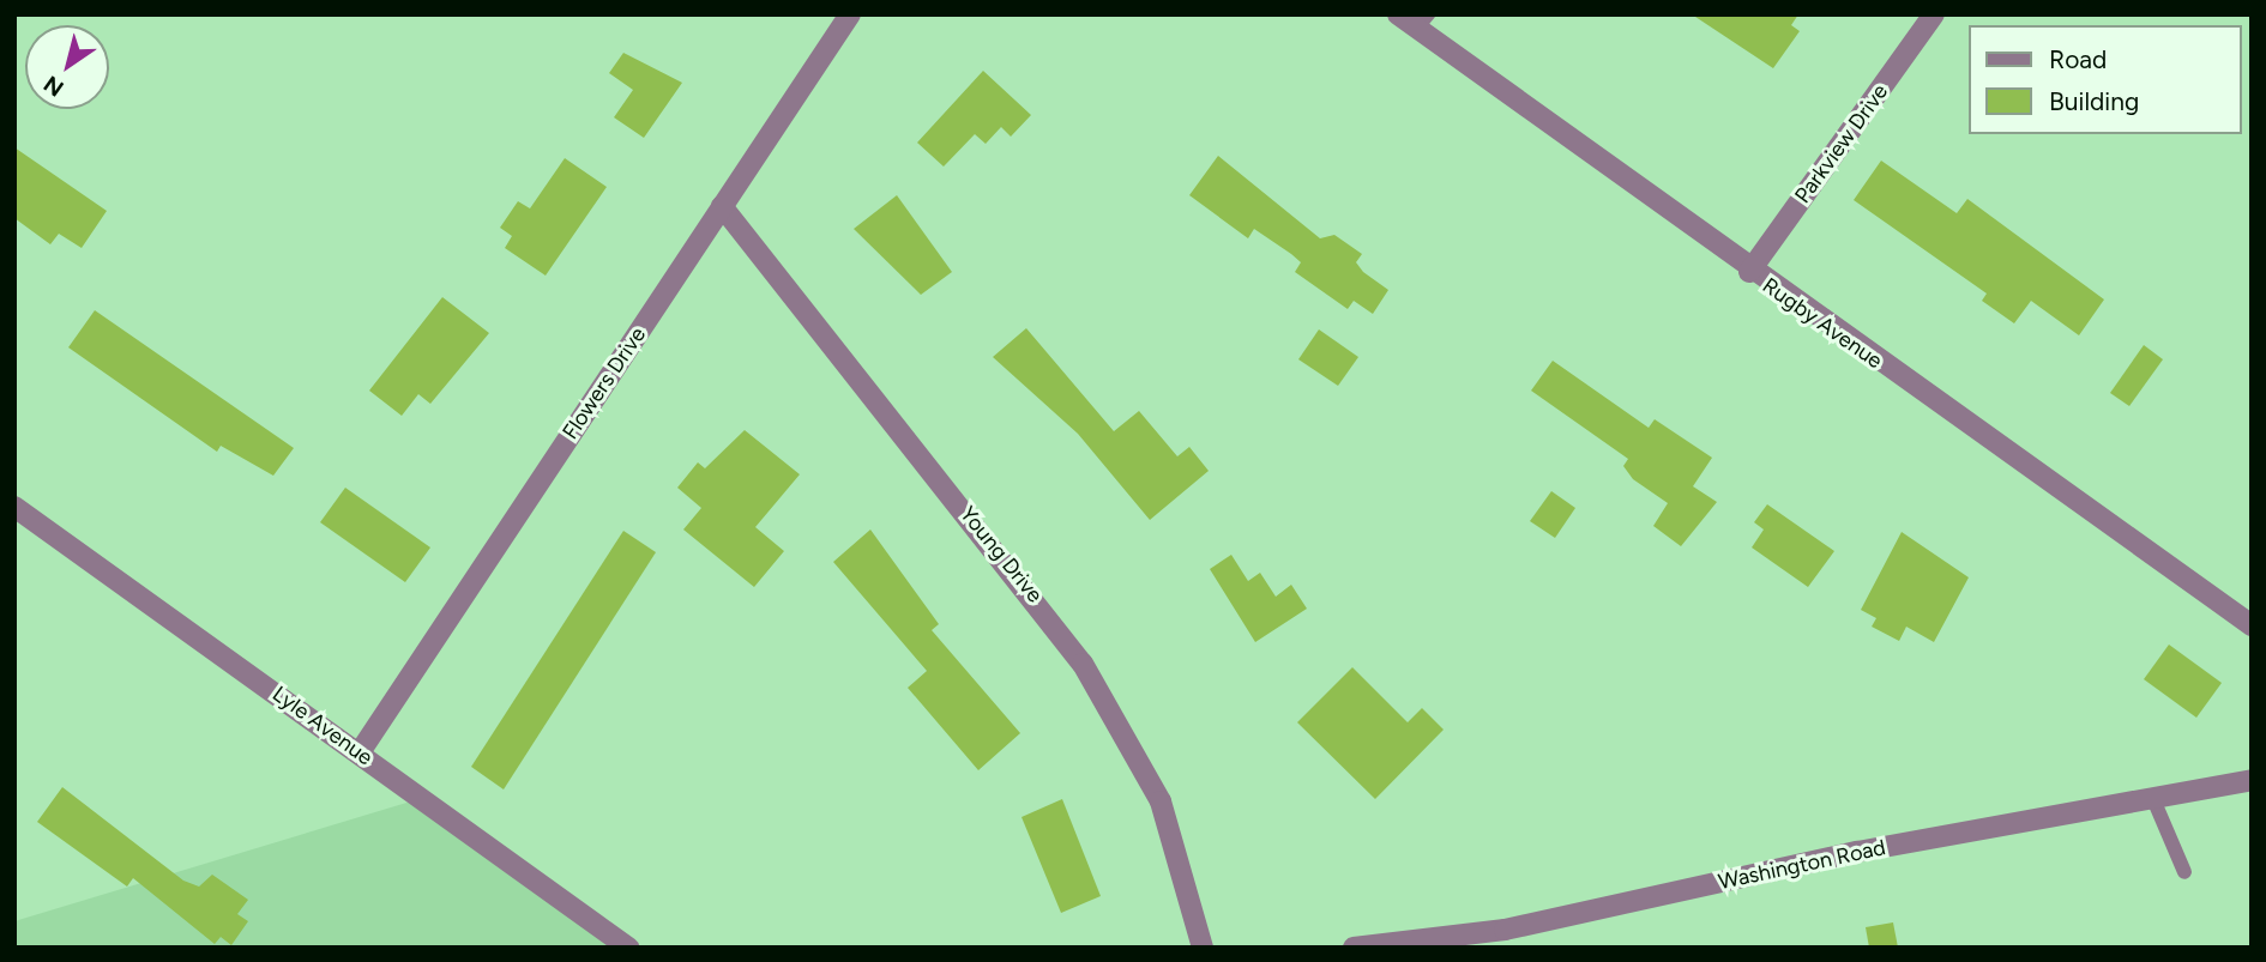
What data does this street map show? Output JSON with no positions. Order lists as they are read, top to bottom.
{
  "streets": {
    "street": [
      "Parkview Drive",
      "Rugby Avenue",
      "Flowers Drive",
      "Young Drive",
      "Lyle Avenue",
      "Washington Road"
    ]
  },
  "crossings": [
    ["Parkview Drive", "Rugby Avenue"],
    ["Flowers Drive", "Young Drive"],
    ["Flowers Drive", "Lyle Avenue"]
  ],
  "legend": ["Road", "Building"],
  "north": "bottom left"
}
